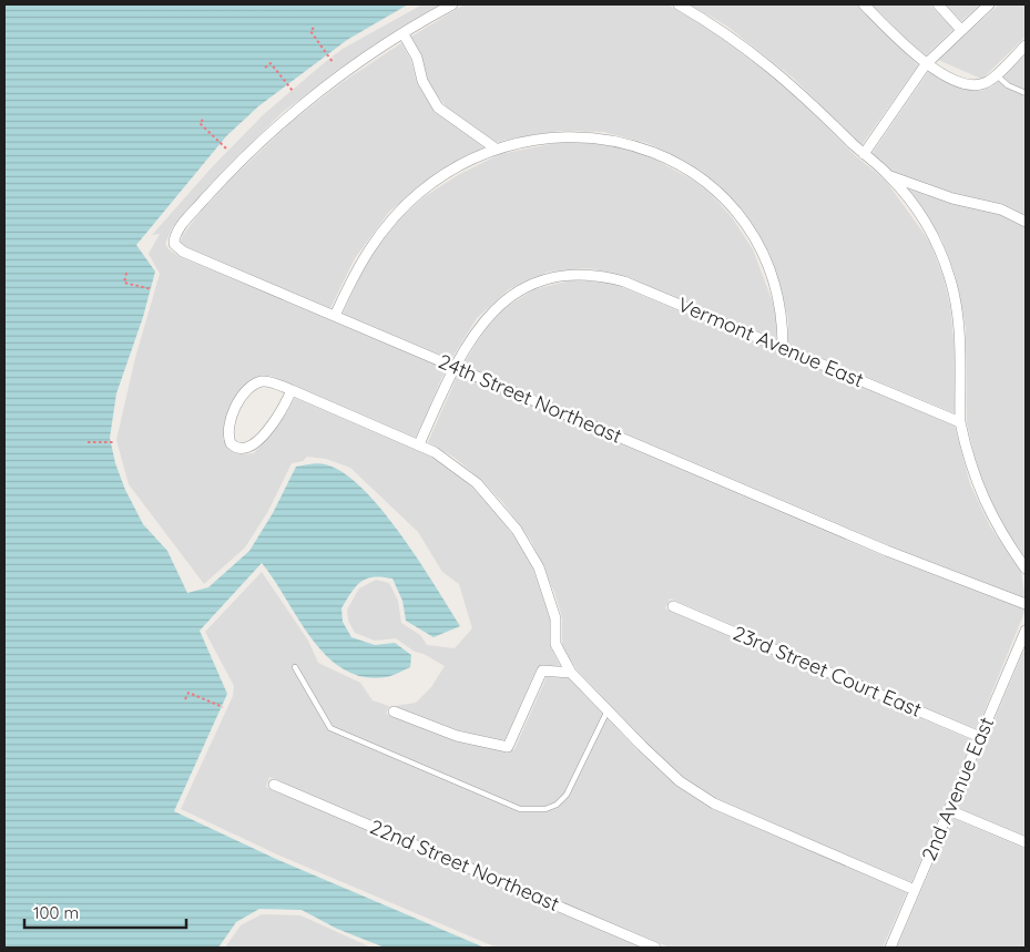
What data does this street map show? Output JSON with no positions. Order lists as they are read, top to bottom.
{
  "streets": {
    "street": [
      "Vermont Avenue East",
      "24th Street Northeast",
      "23rd Street Court East",
      "2nd Avenue East",
      "22nd Street Northeast"
    ]
  },
  "crossings": [
    ["Vermont Avenue East", "24th Street Northeast"],
    ["23rd Street Court East", "2nd Avenue East"]
  ],
  "scale_bar": "100 m"
}
